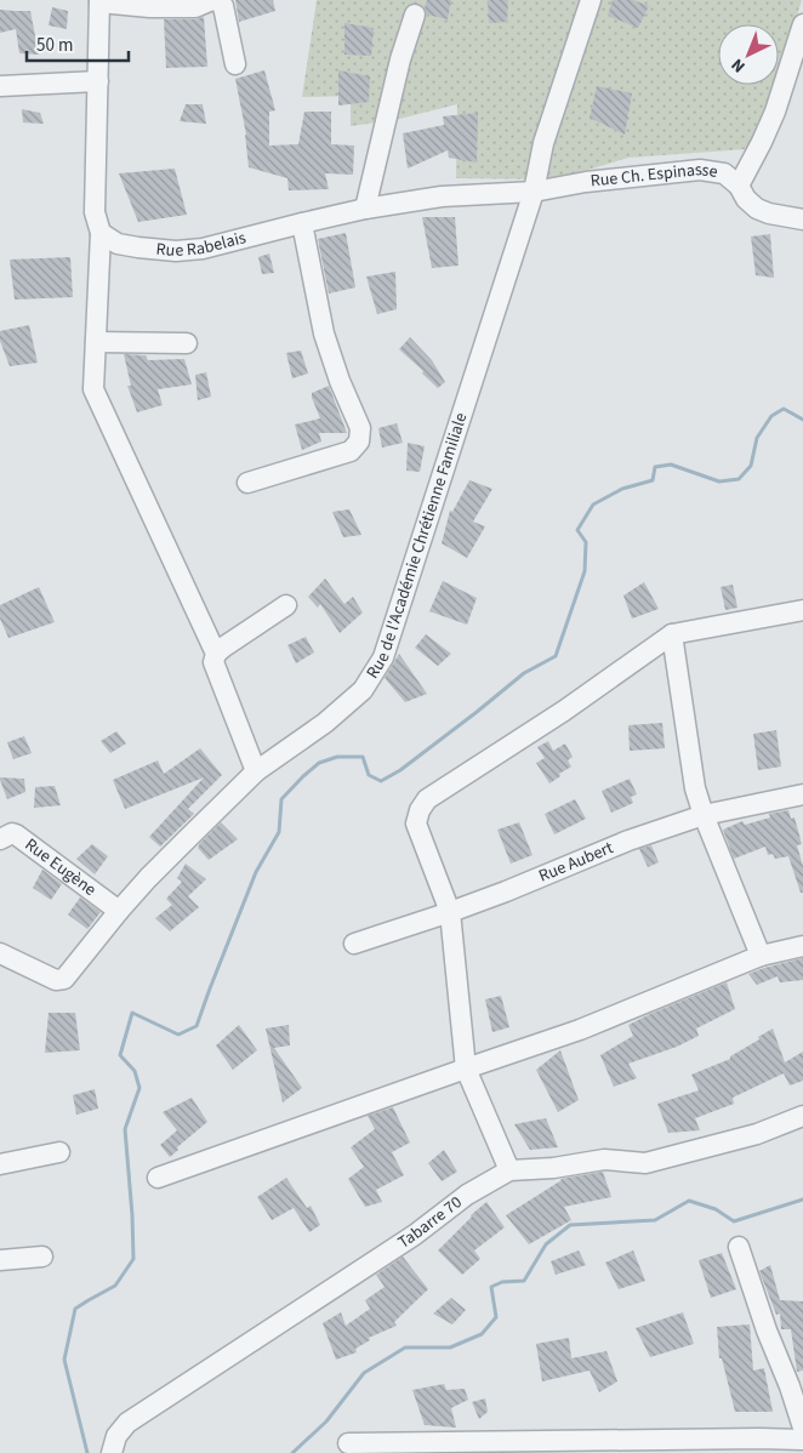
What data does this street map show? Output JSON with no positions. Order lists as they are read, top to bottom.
{
  "streets": {
    "street": [
      "Rue Ch. Espinasse",
      "Rue Rabelais",
      "Rue de l'Académie Chrétienne Familiale",
      "Rue Aubert",
      "Rue Eugène",
      "Tabarre 70"
    ]
  },
  "crossings": [
    ["Rue Ch. Espinasse", "Rue Rabelais"],
    ["Rue Ch. Espinasse", "Rue de l'Académie Chrétienne Familiale"],
    ["Rue Rabelais", "Rue de l'Académie Chrétienne Familiale"],
    ["Rue de l'Académie Chrétienne Familiale", "Rue Eugène"]
  ],
  "scale_bar": "50 m",
  "north": "bottom left"
}
